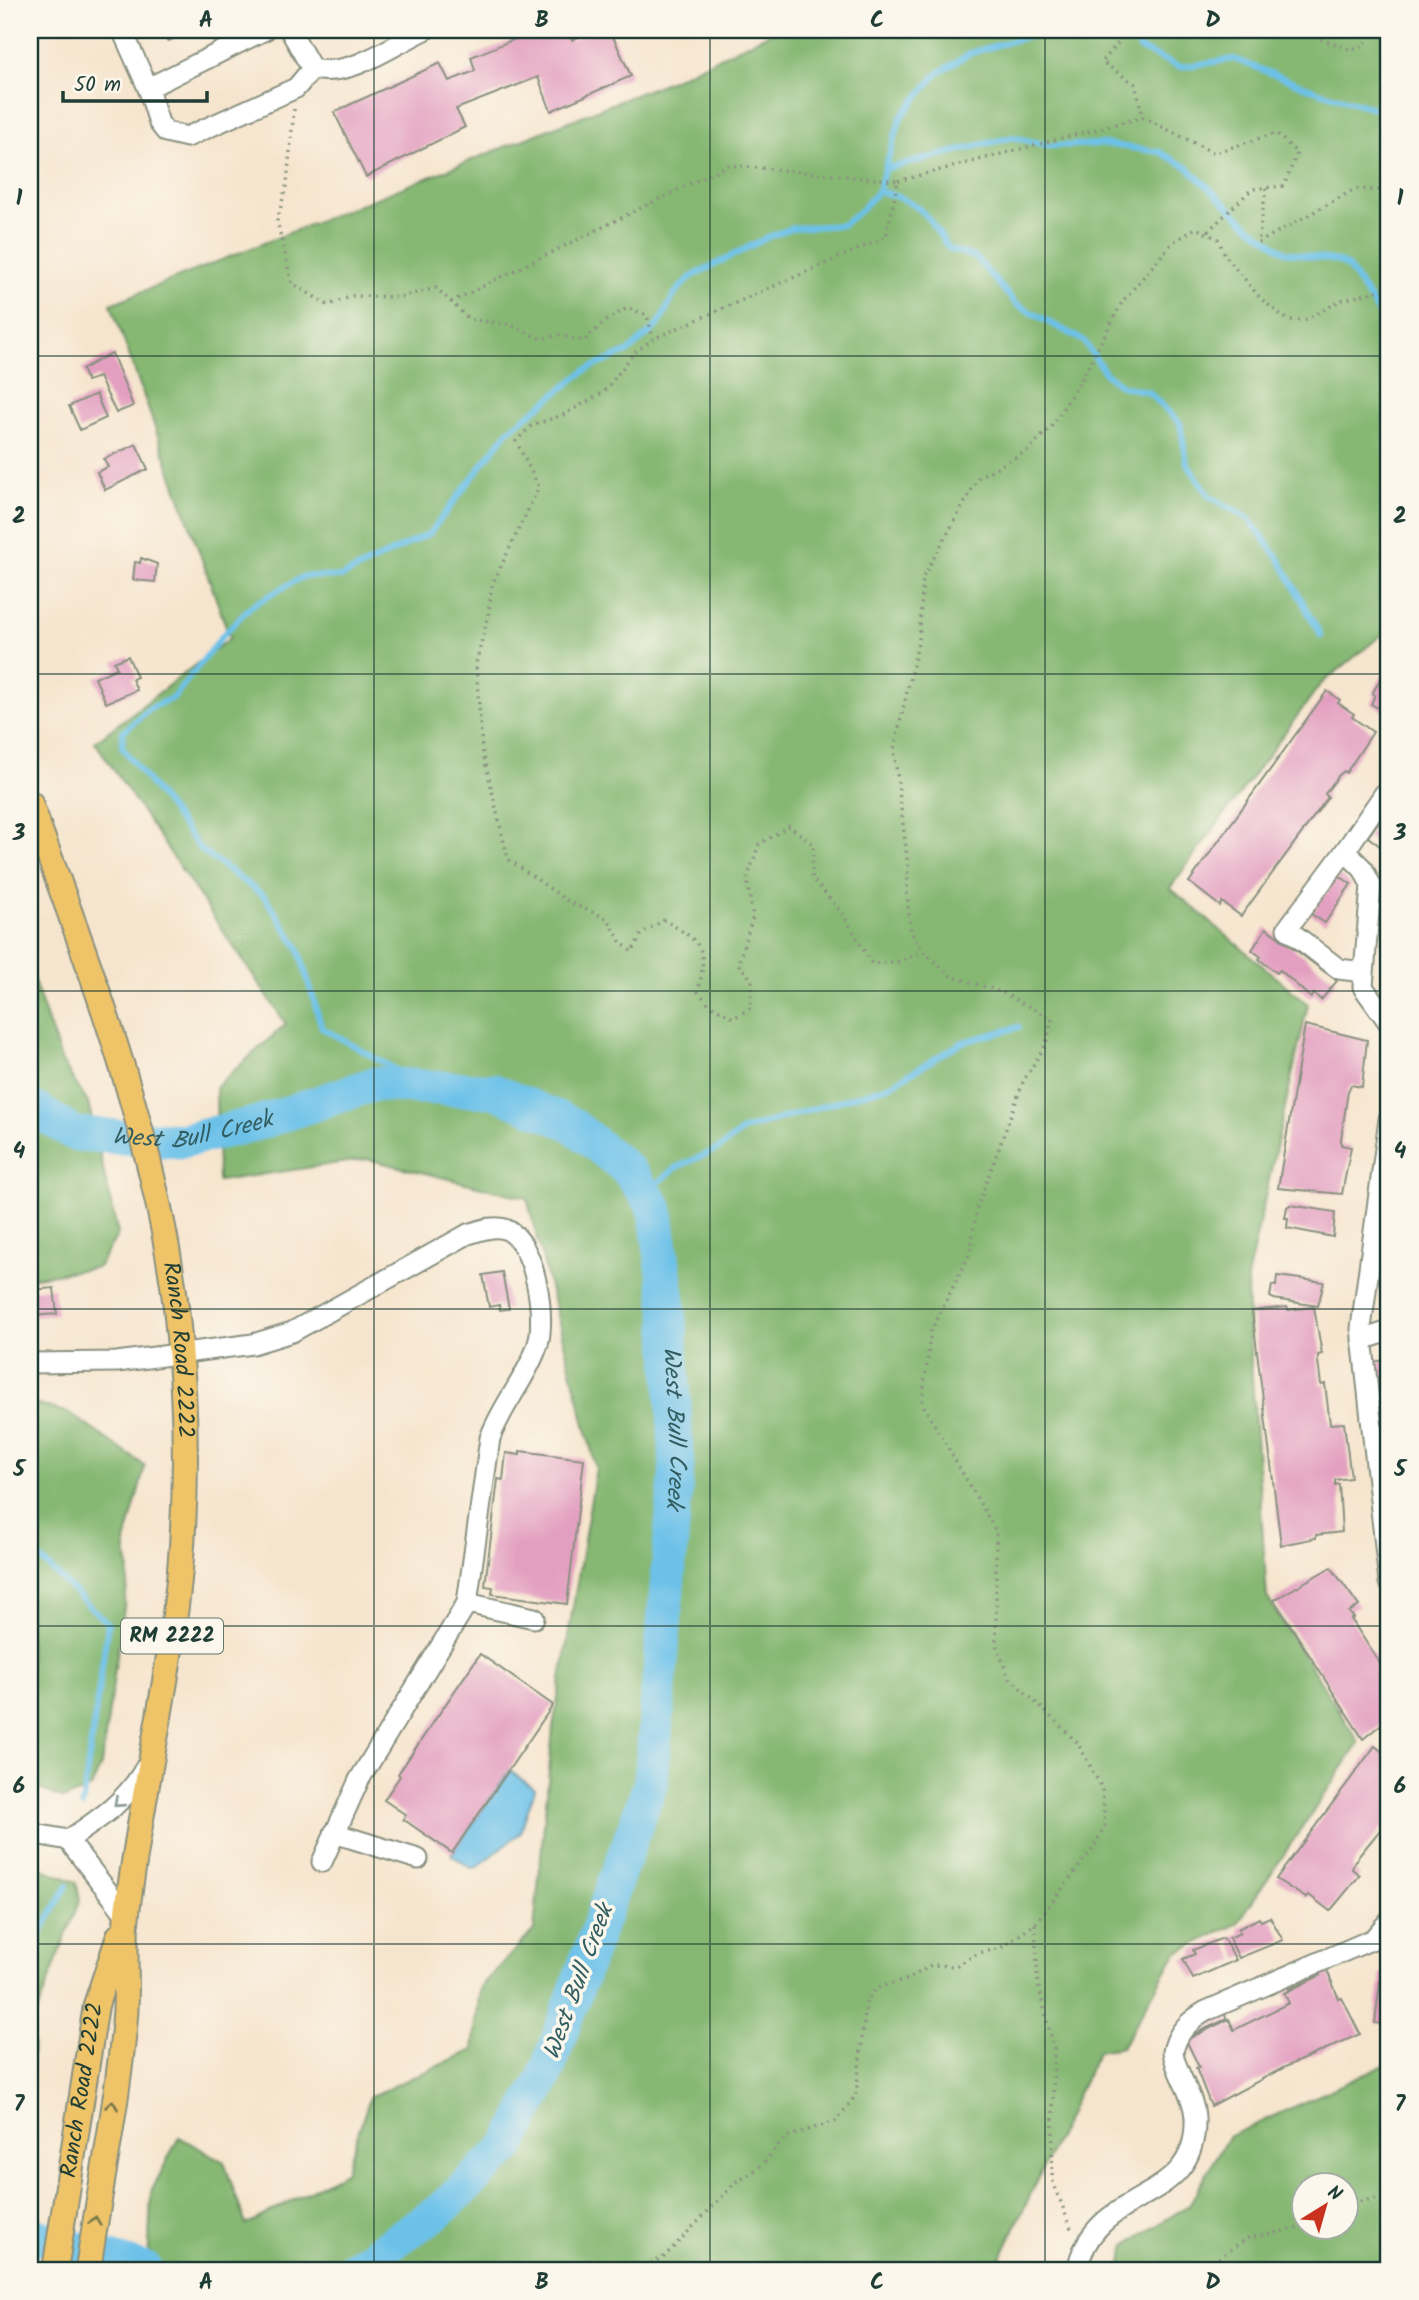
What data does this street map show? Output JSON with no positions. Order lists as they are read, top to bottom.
{
  "streets": {
    "main road": ["Ranch Road 2222", "RM 2222"]
  },
  "water": ["West Bull Creek"],
  "scale_bar": "50 m",
  "north": "top right",
  "grid": {
    "columns": [
      "A",
      "B",
      "C",
      "D"
    ],
    "rows": [
      "1",
      "2",
      "3",
      "4",
      "5",
      "6",
      "7"
    ]
  }
}
